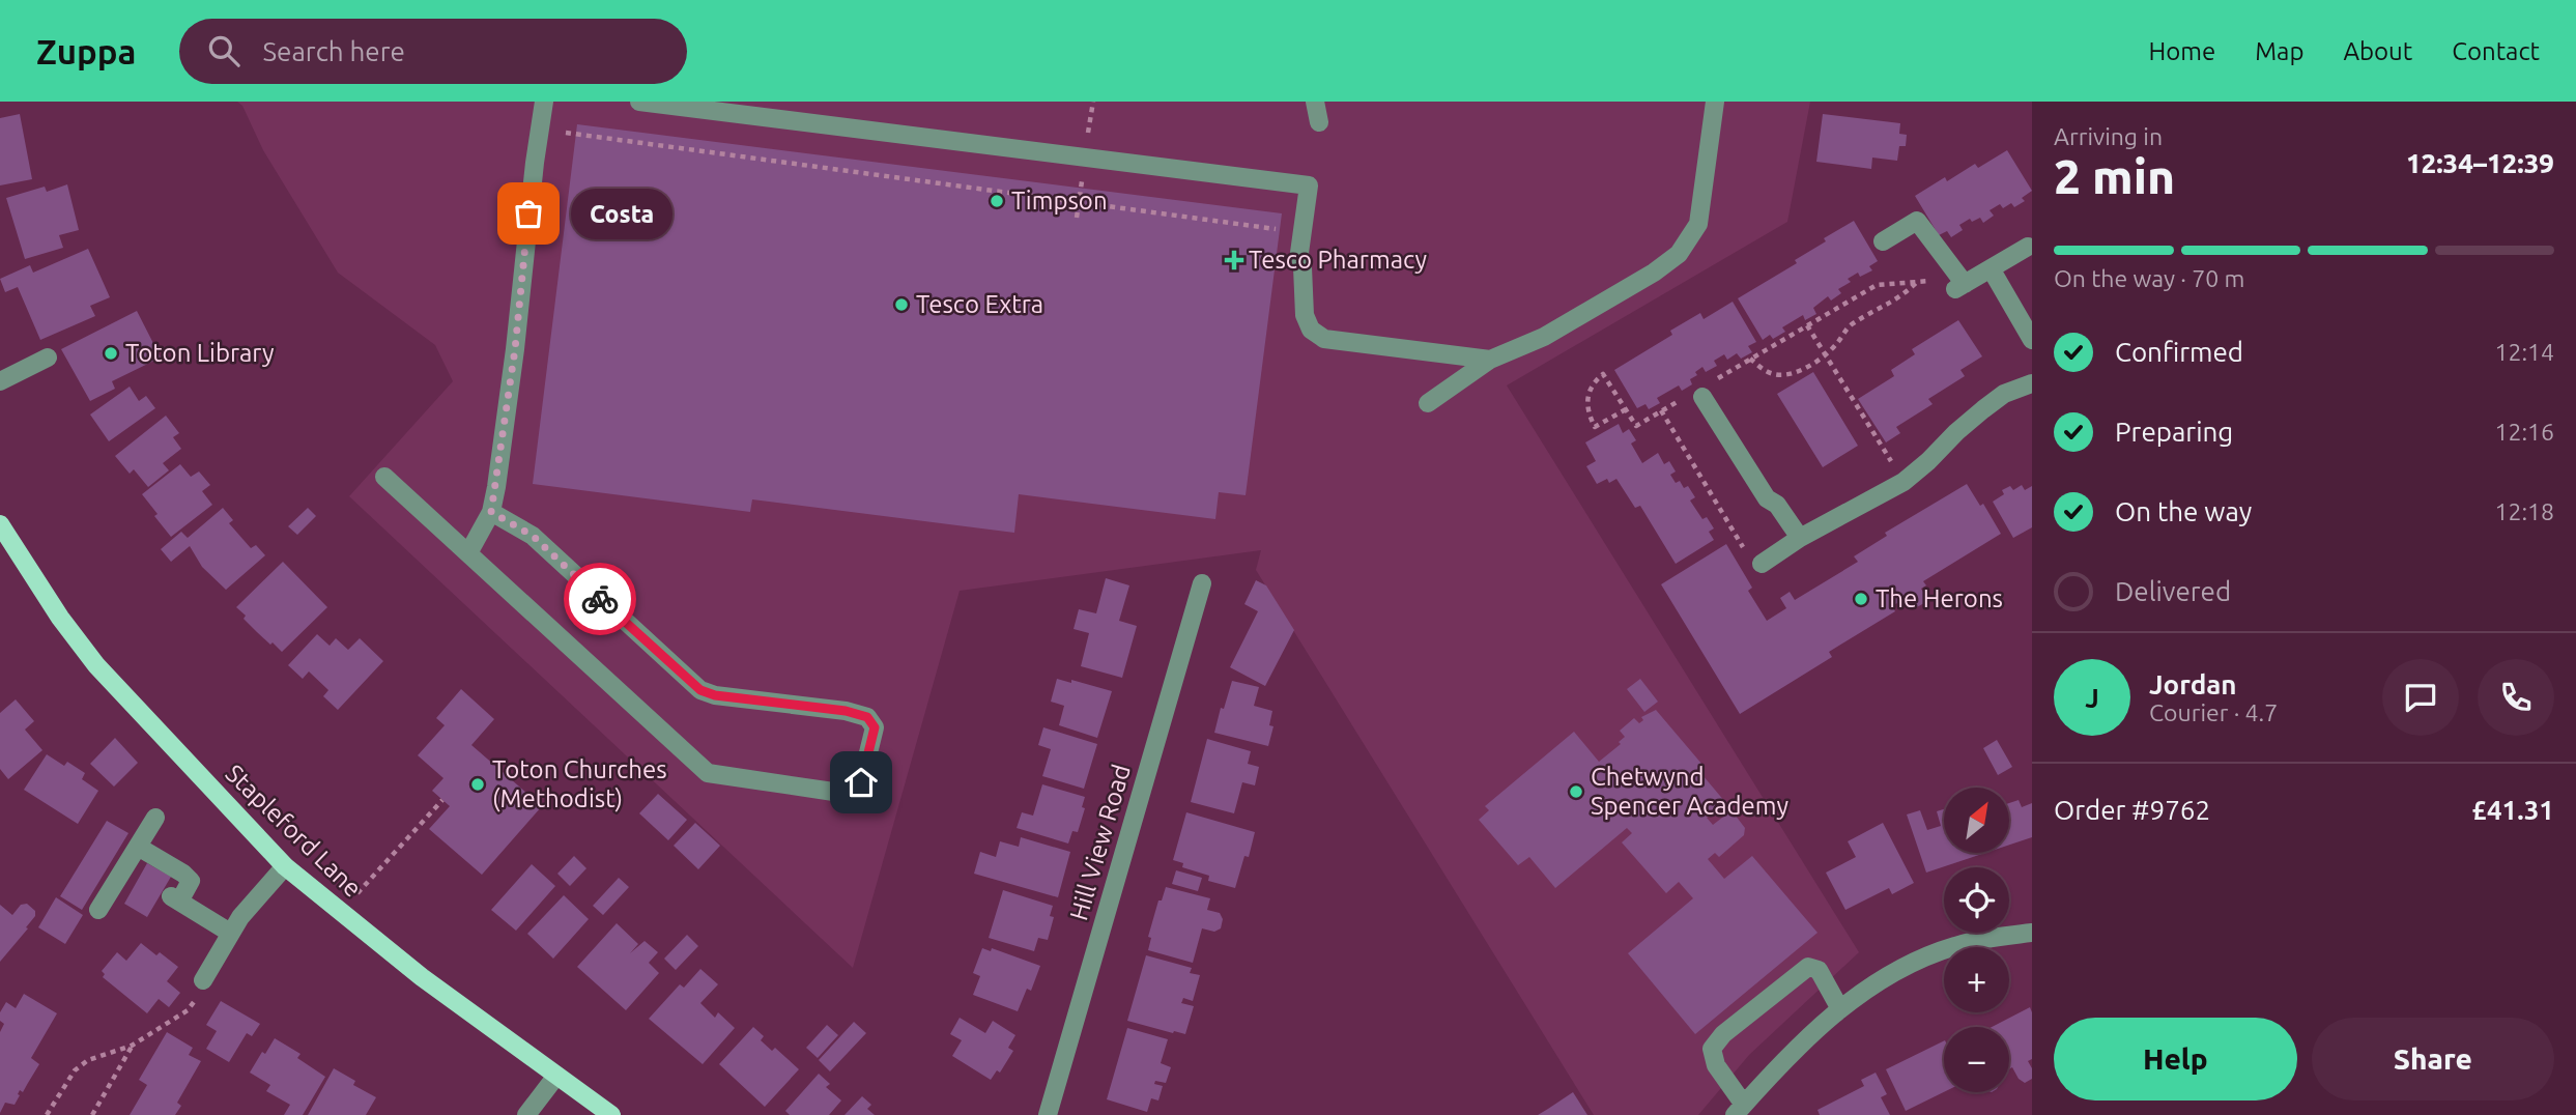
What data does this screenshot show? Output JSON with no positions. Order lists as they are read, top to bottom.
{
  "streets": {
    "main road": ["Stapleford Lane"],
    "street": ["Hill View Road"]
  },
  "places": {
    "other": [
      "Timpson",
      "Costa",
      "Tesco Extra",
      "Toton Library",
      "The Herons",
      "Toton Churches (Methodist)",
      "Chetwynd Spencer Academy"
    ],
    "health": ["Tesco Pharmacy"]
  },
  "north": "top right",
  "page": {
    "header": "Zuppa",
    "search": "Search here",
    "nav": [
      "Home",
      "Map",
      "About",
      "Contact"
    ],
    "heading": ["2 min", "Arriving in", "12:34–12:39"],
    "panel": [
      "Jordan",
      "Courier · 4.7",
      "Order #9762",
      "£41.31"
    ],
    "bubble": "Costa",
    "bar": "On the way · 70 m",
    "list": [
      ["Confirmed", "12:14"],
      ["Preparing", "12:16"],
      ["On the way", "12:18"],
      "Delivered"
    ],
    "round": "J",
    "map_buttons": ["+", "−"],
    "buttons": ["Help", "Share"]
  }
}
